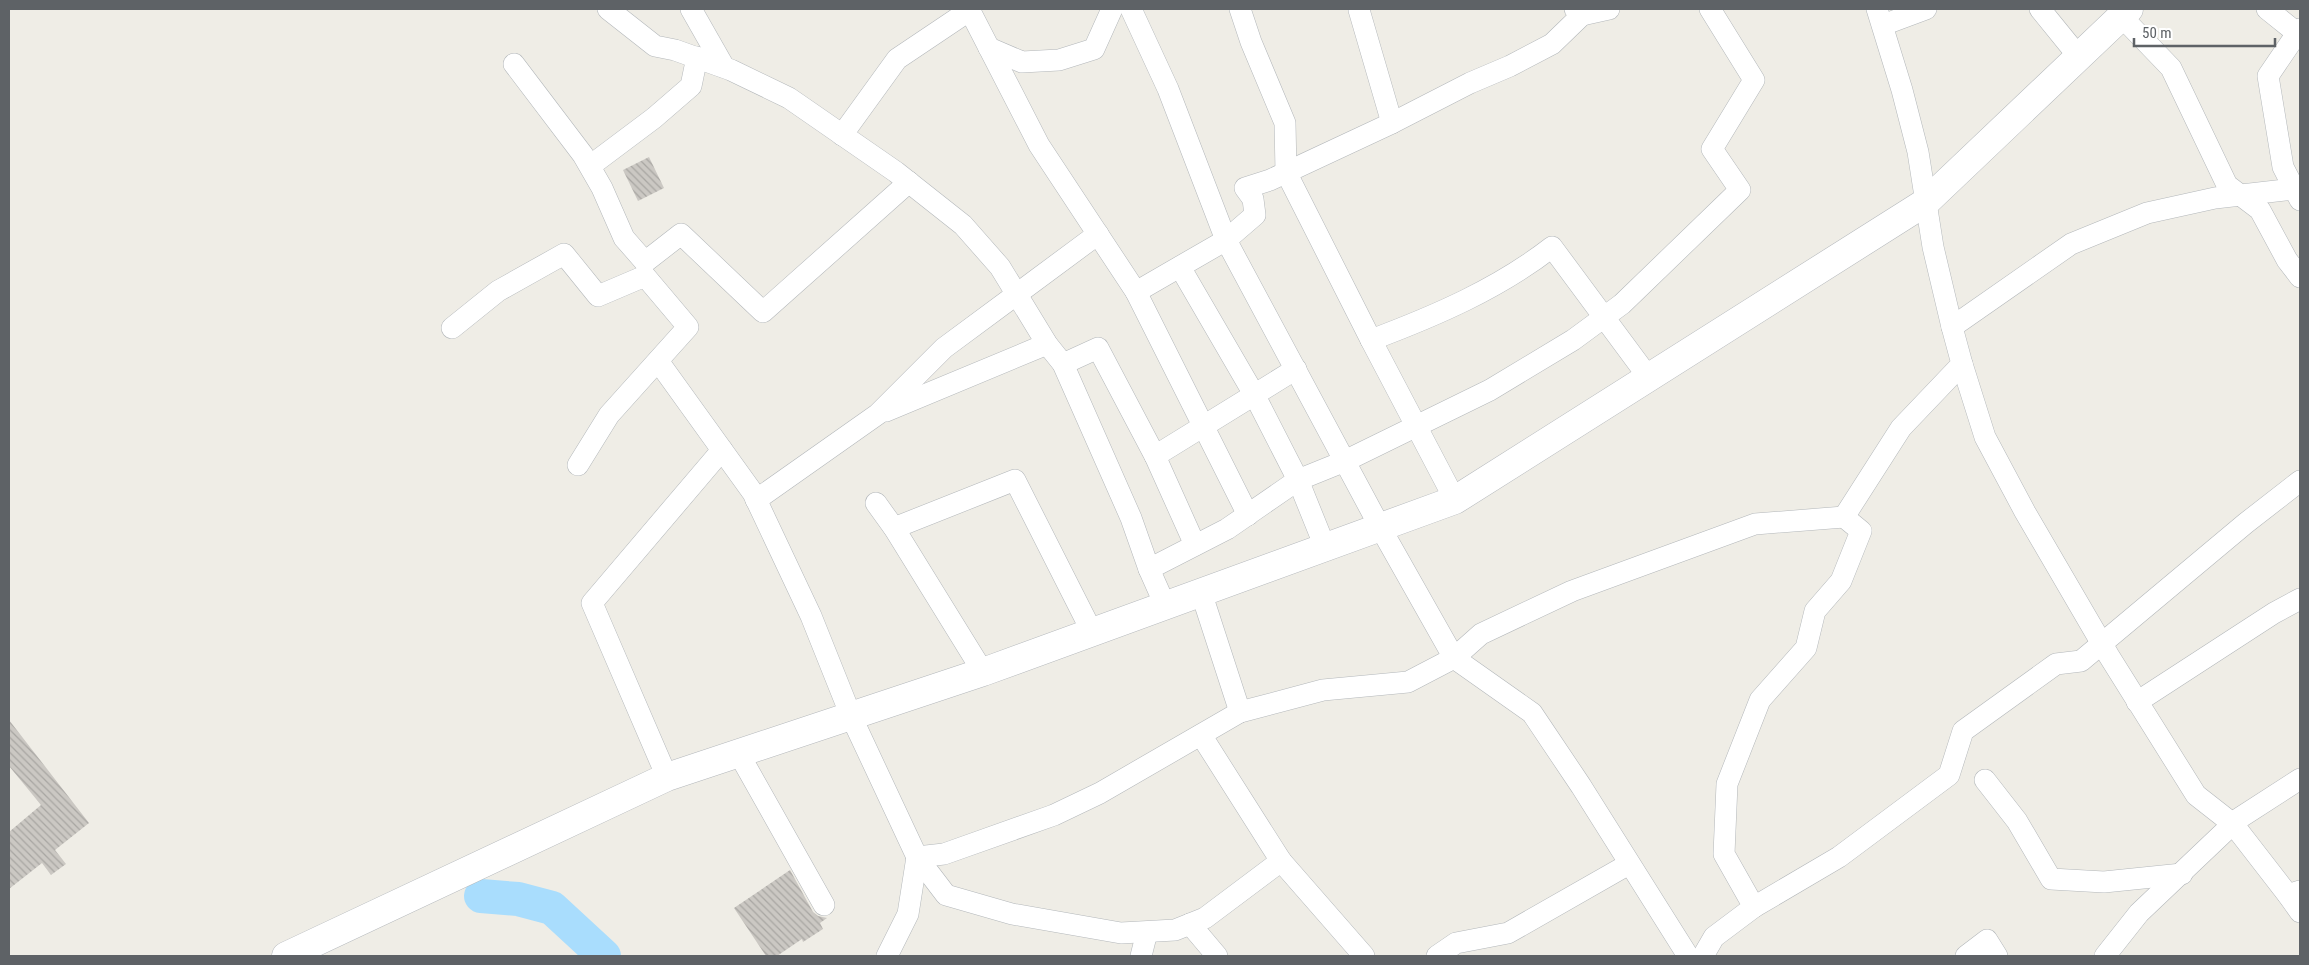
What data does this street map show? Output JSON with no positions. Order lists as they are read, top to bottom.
{
  "scale_bar": "50 m"
}
